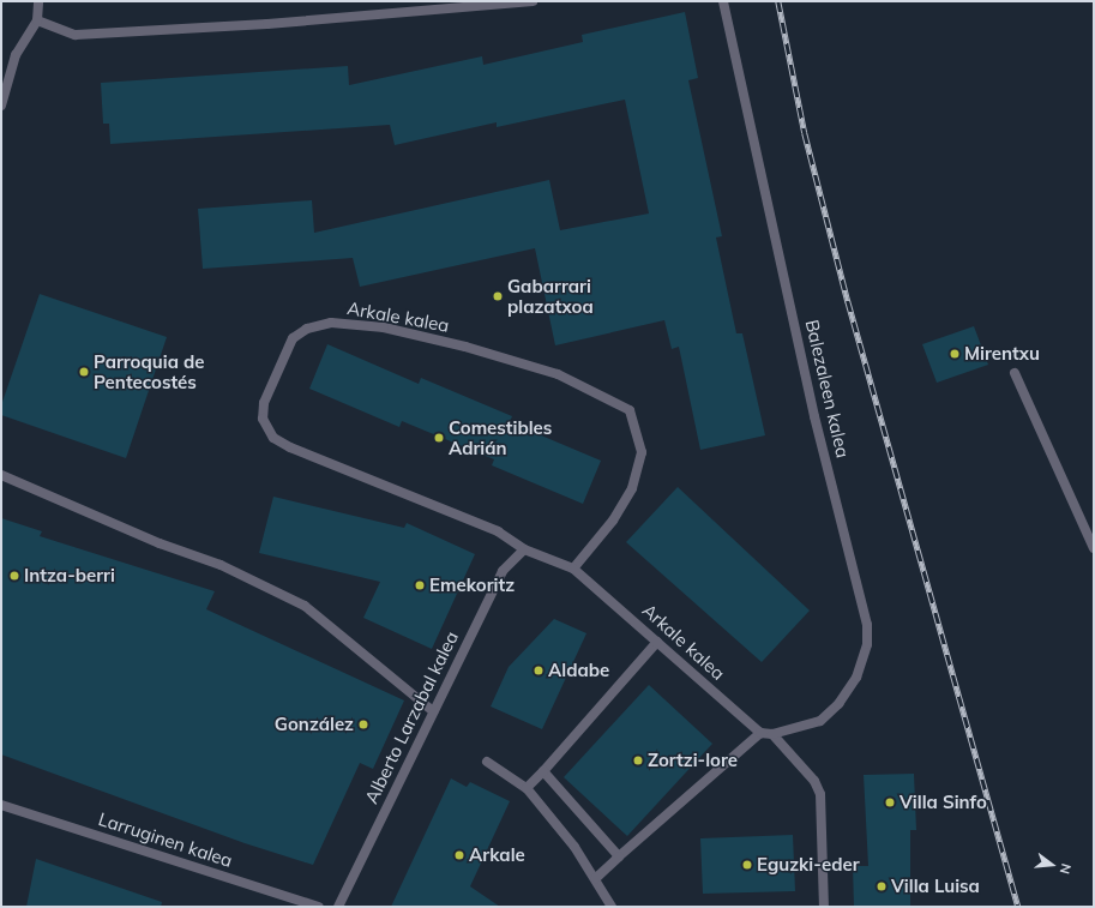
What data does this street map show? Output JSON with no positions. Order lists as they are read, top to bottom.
{
  "streets": {
    "street": [
      "Arkale kalea",
      "Balezaleen kalea",
      "Alberto Larzabal kalea",
      "Larruginen kalea"
    ]
  },
  "crossings": [
    ["Arkale kalea", "Alberto Larzabal kalea"]
  ],
  "places": [
    "Gabarrari plazatxoa",
    "Mirentxu",
    "Parroquia de Pentecostés",
    "Comestibles Adrián",
    "Intza-berri",
    "Emekoritz",
    "Aldabe",
    "González",
    "Zortzi-lore",
    "Villa Sinfo",
    "Arkale",
    "Eguzki-eder",
    "Villa Luisa"
  ],
  "north": "right"
}
